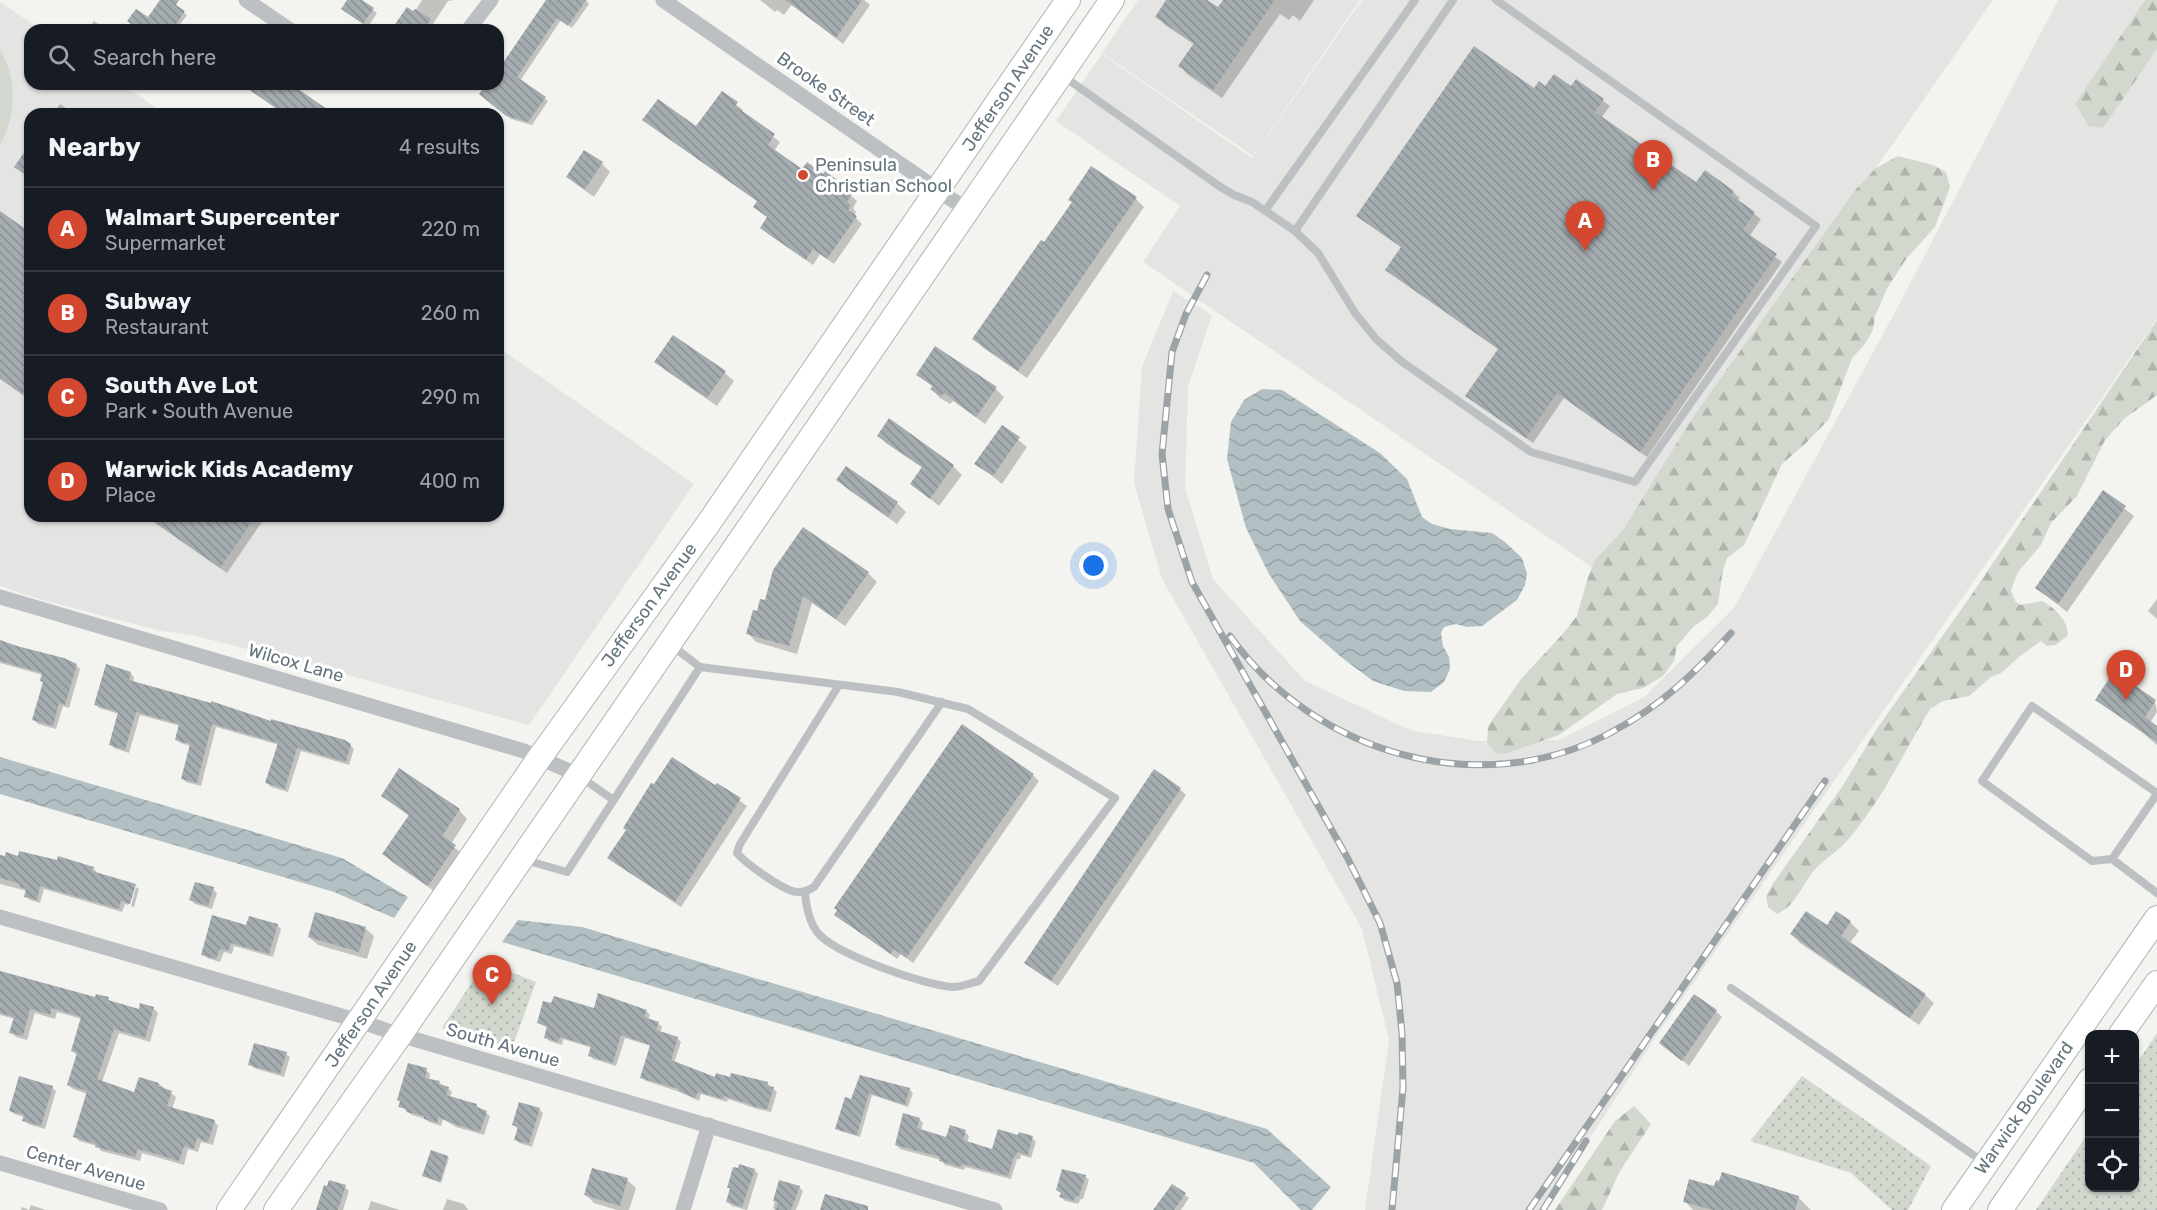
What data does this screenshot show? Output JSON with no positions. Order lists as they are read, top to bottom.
{
  "streets": {
    "main road": ["Jefferson Avenue", "Warwick Boulevard"],
    "street": [
      "Brooke Street",
      "Wilcox Lane",
      "South Avenue",
      "Center Avenue"
    ]
  },
  "crossings": [
    ["Jefferson Avenue", "Brooke Street"],
    ["Jefferson Avenue", "Wilcox Lane"],
    ["Jefferson Avenue", "South Avenue"]
  ],
  "places": ["Peninsula Christian School"],
  "page": {
    "search": "Search here",
    "heading": ["Nearby", "4 results"],
    "pins": [
      "B",
      "A",
      "D",
      "C"
    ],
    "list": [
      {
        "mark": "A",
        "name": "Walmart Supercenter",
        "note": "Supermarket",
        "value": "220 m"
      },
      {
        "mark": "B",
        "name": "Subway",
        "note": "Restaurant",
        "value": "260 m"
      },
      {
        "mark": "C",
        "name": "South Ave Lot",
        "note": "Park · South Avenue",
        "value": "290 m"
      },
      {
        "mark": "D",
        "name": "Warwick Kids Academy",
        "note": "Place",
        "value": "400 m"
      }
    ],
    "map_buttons": ["+", "−"]
  }
}
